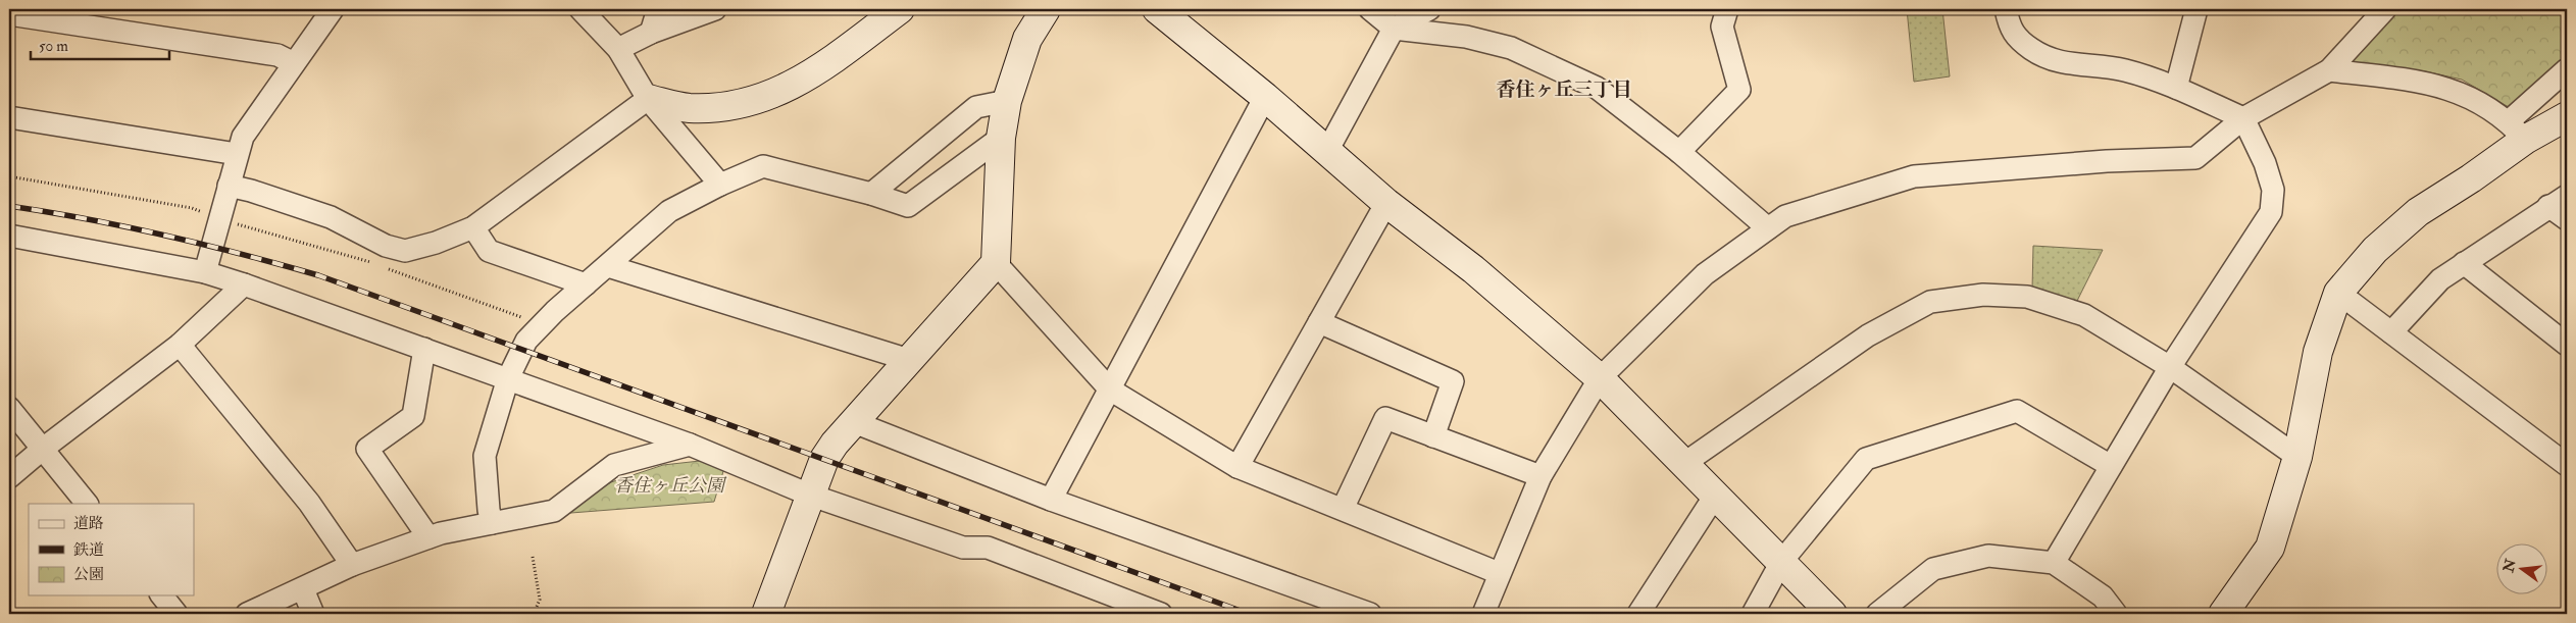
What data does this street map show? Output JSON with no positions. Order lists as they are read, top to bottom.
{
  "districts": ["香住ヶ丘三丁目"],
  "parks": ["香住ヶ丘公園"],
  "legend": ["道路", "鉄道", "公園"],
  "scale_bar": "50 m",
  "north": "left"
}
